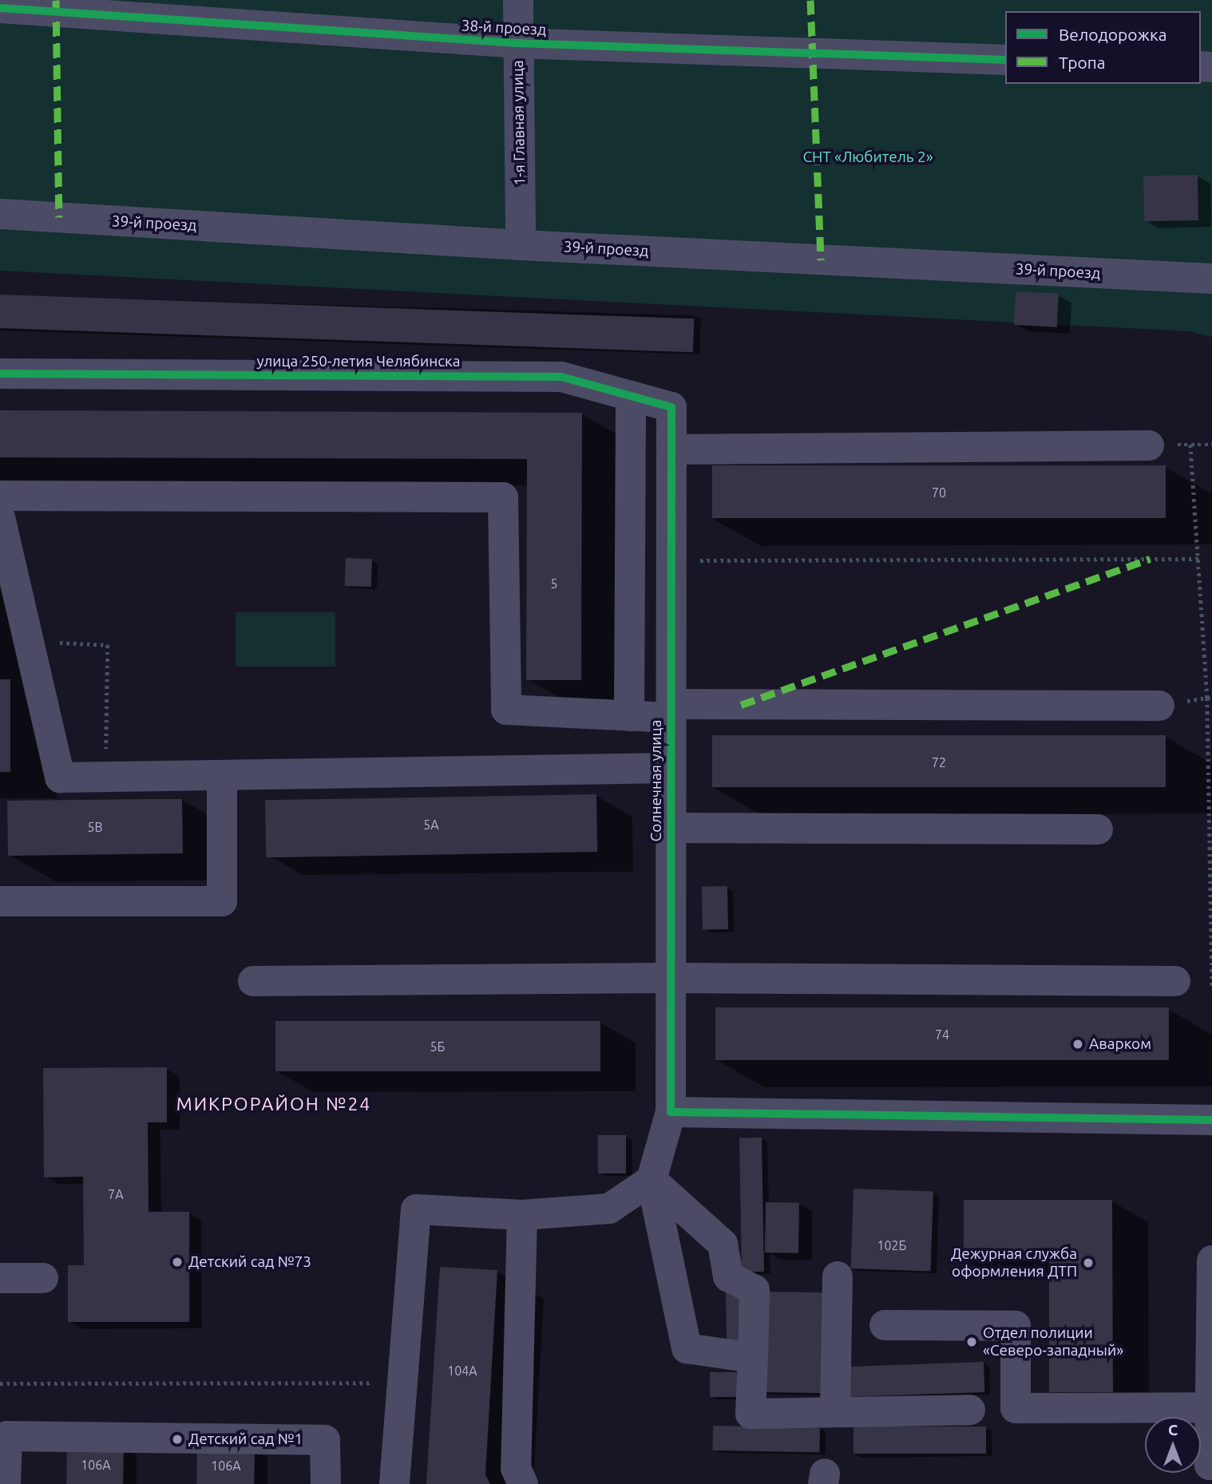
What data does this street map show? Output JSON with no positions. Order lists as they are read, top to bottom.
{
  "streets": {
    "street": [
      "38-й проезд",
      "1-я Главная улица",
      "39-й проезд",
      "улица 250-летия Челябинска",
      "Солнечная улица"
    ]
  },
  "crossings": [
    ["38-й проезд", "1-я Главная улица"],
    ["1-я Главная улица", "39-й проезд"],
    ["улица 250-летия Челябинска", "Солнечная улица"]
  ],
  "districts": ["МИКРОРАЙОН №24"],
  "parks": ["СНТ «Любитель 2»"],
  "places": [
    "Аварком",
    "Детский сад №73",
    "Дежурная служба оформления ДТП",
    "Отдел полиции «Северо-западный»",
    "Детский сад №1"
  ],
  "house_numbers": [
    "70",
    "5",
    "72",
    "5А",
    "5В",
    "74",
    "5Б",
    "7А",
    "102Б",
    "104А",
    "106А",
    "106А"
  ],
  "legend": ["Велодорожка", "Тропа"],
  "north": "top"
}
